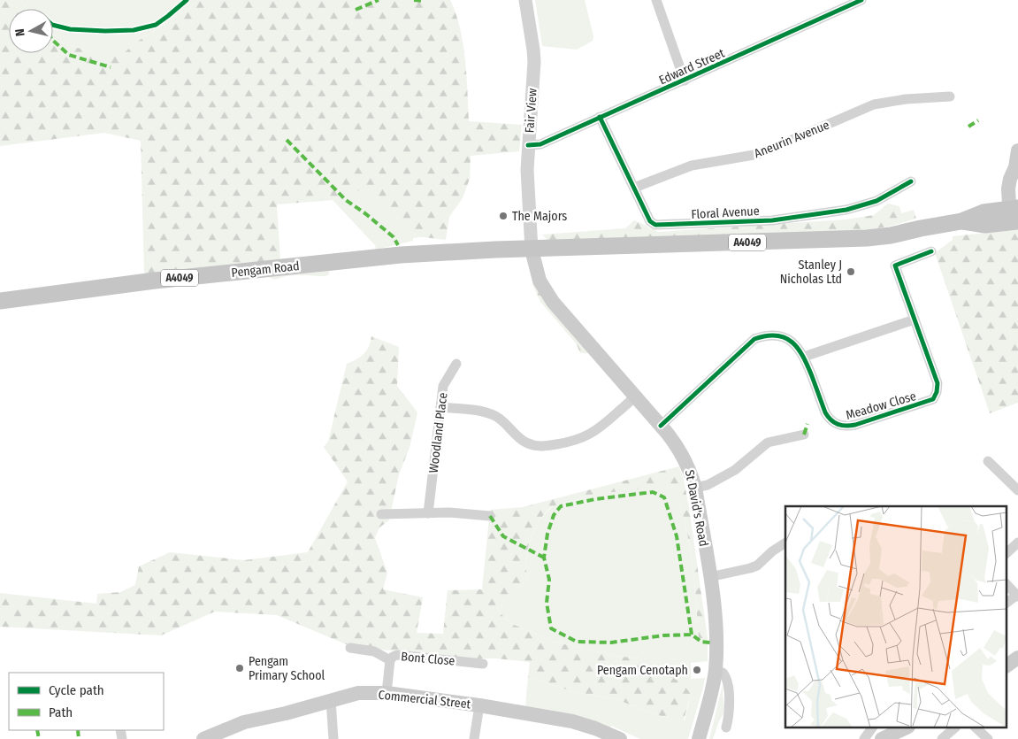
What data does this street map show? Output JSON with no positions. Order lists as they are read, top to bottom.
{
  "streets": {
    "main road": [
      "A4049",
      "Pengam Road",
      "St David's Road",
      "Commercial Street"
    ],
    "street": [
      "Edward Street",
      "Fair View",
      "Aneurin Avenue",
      "Floral Avenue",
      "Meadow Close",
      "Woodland Place",
      "Bont Close"
    ]
  },
  "crossings": [
    ["Edward Street", "Fair View"],
    ["Edward Street", "Floral Avenue"],
    ["Fair View", "A4049"],
    ["Fair View", "Pengam Road"],
    ["Fair View", "St David's Road"],
    ["Aneurin Avenue", "Floral Avenue"],
    ["A4049", "Pengam Road"],
    ["A4049", "St David's Road"],
    ["Pengam Road", "St David's Road"],
    ["Meadow Close", "St David's Road"]
  ],
  "places": [
    "The Majors",
    "Stanley J Nicholas Ltd",
    "Pengam Primary School",
    "Pengam Cenotaph"
  ],
  "legend": ["Cycle path", "Path"],
  "north": "left"
}
